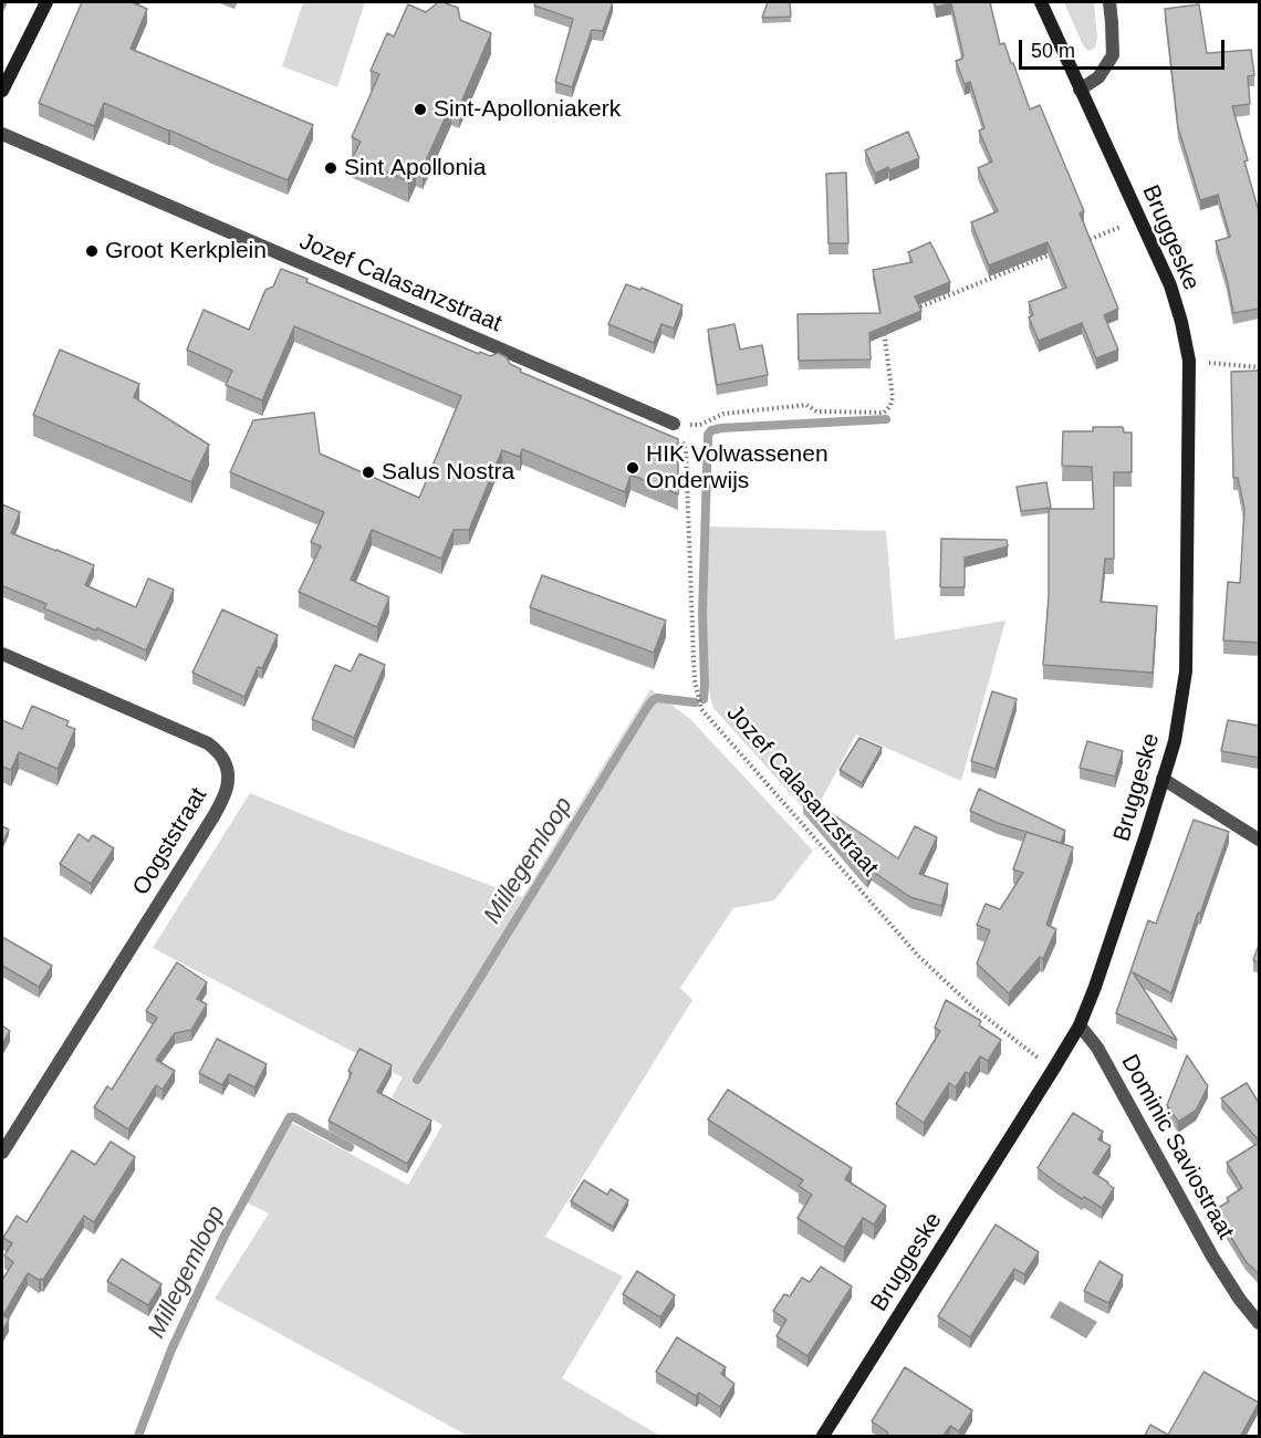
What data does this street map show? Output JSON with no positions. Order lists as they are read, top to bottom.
{
  "streets": {
    "street": [
      "Bruggeske",
      "Jozef Calasanzstraat",
      "Oogststraat",
      "Dominic Saviostraat"
    ]
  },
  "crossings": [
    ["Bruggeske", "Jozef Calasanzstraat"],
    ["Bruggeske", "Dominic Saviostraat"]
  ],
  "water": ["Millegemloop"],
  "places": [
    "Sint-Apolloniakerk",
    "Sint Apollonia",
    "Groot Kerkplein",
    "HIK Volwassenen Onderwijs",
    "Salus Nostra"
  ],
  "scale_bar": "50 m"
}
